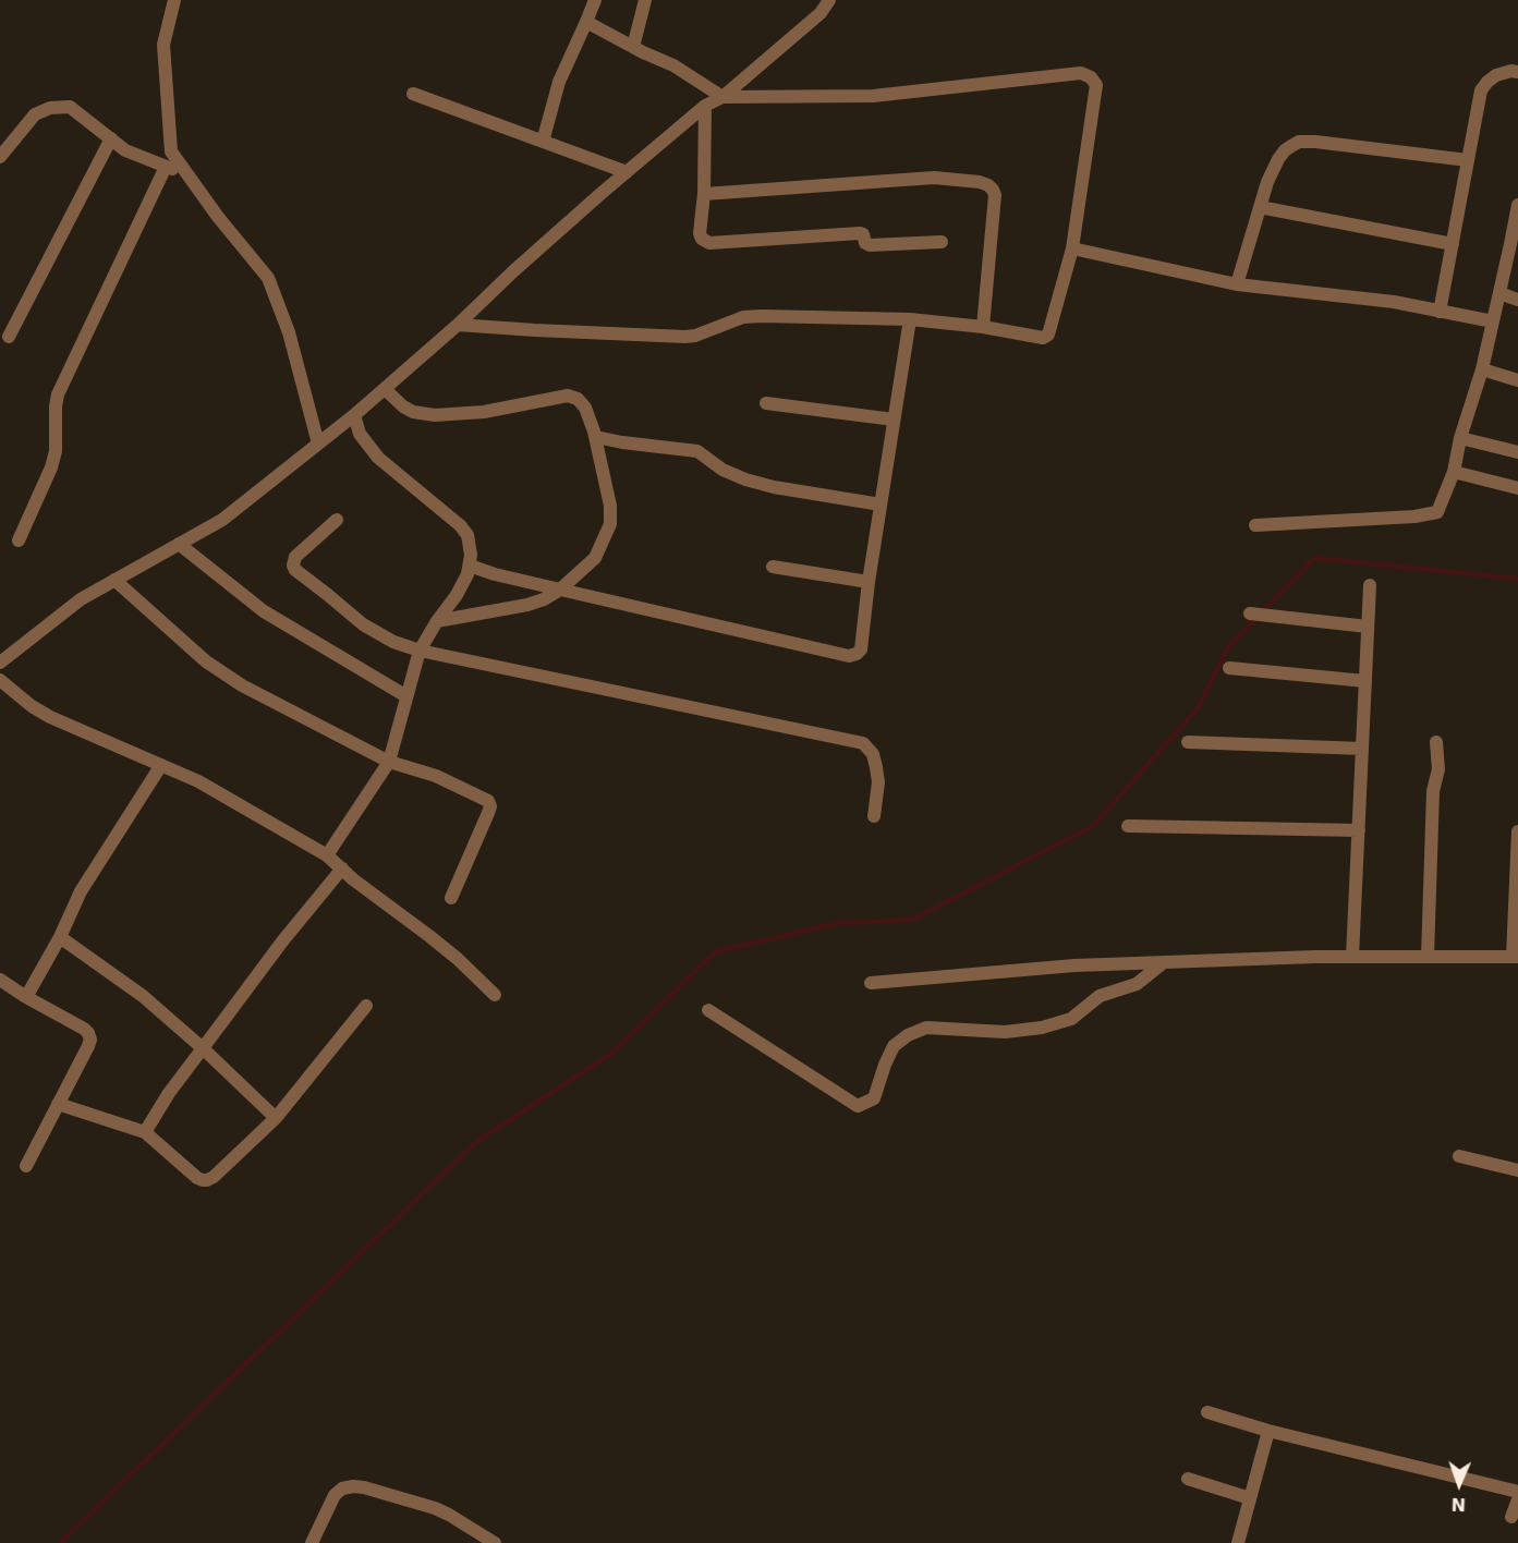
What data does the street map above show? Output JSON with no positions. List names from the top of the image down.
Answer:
{
  "north": "bottom"
}
